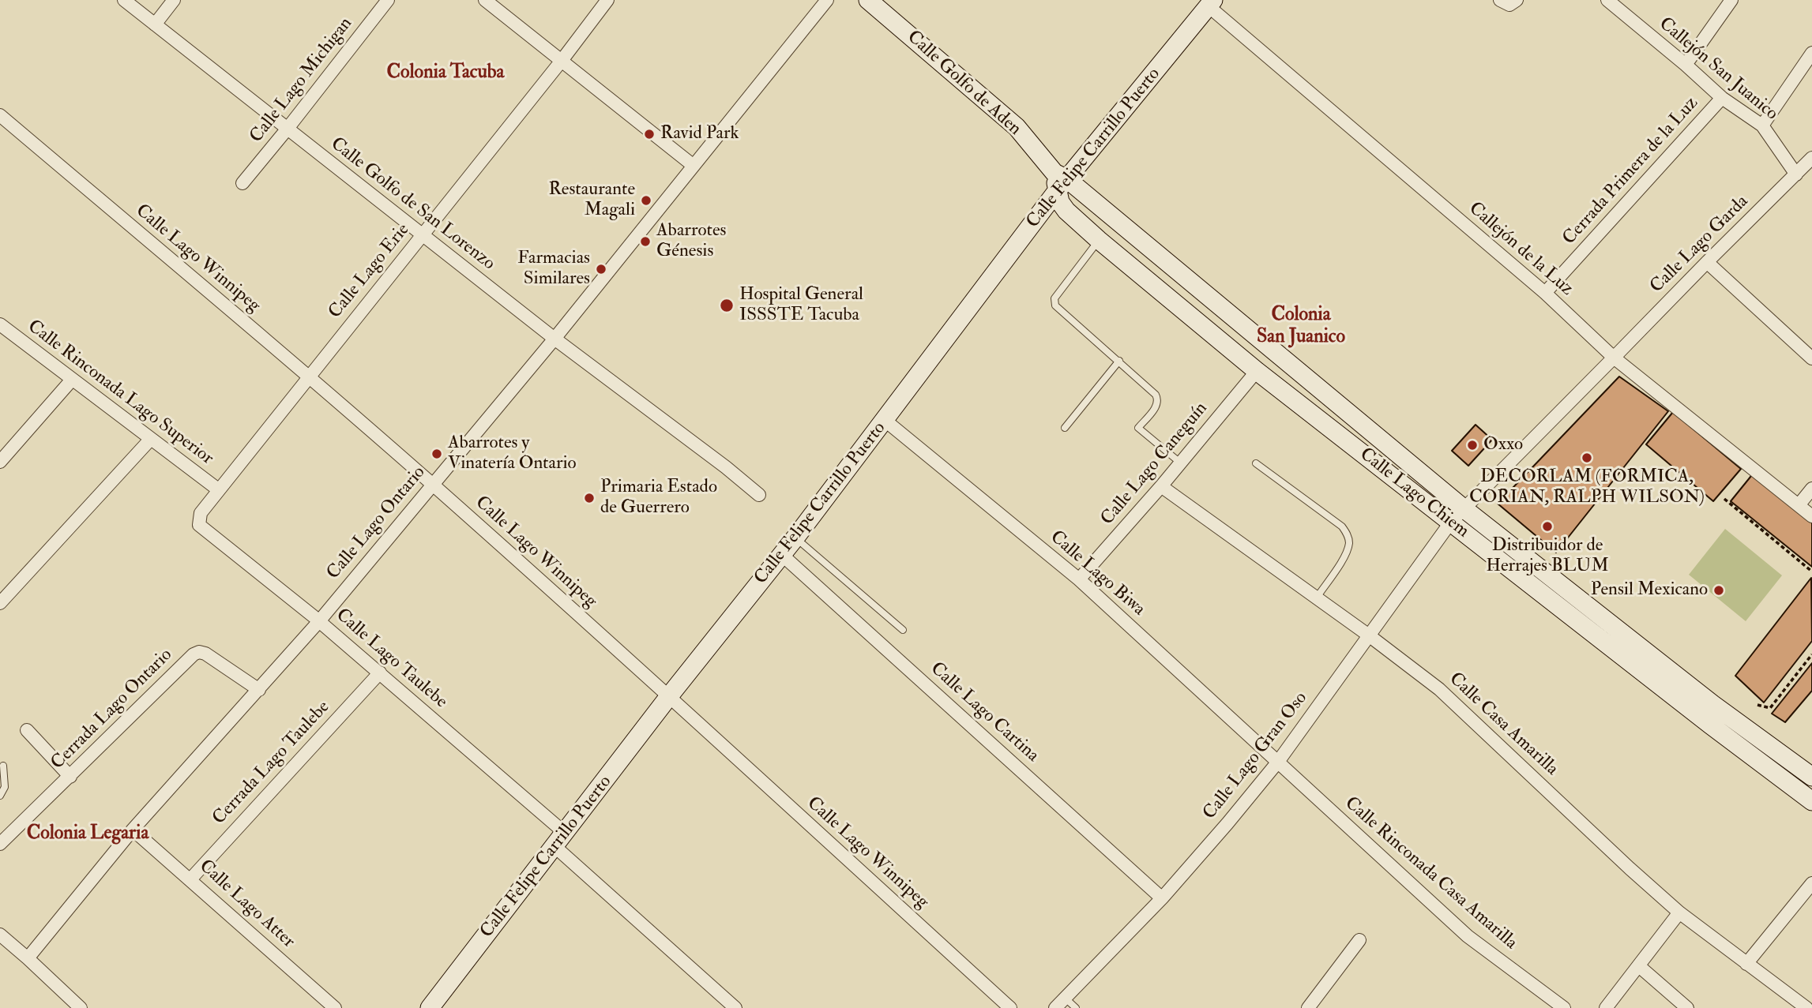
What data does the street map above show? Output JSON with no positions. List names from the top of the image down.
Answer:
{
  "streets": {
    "street": [
      "Callejón San Juanico",
      "Calle Lago Michigan",
      "Calle Golfo de Aden",
      "Calle Felipe Carrillo Puerto",
      "Cerrada Primera de la Luz",
      "Calle Golfo de San Lorenzo",
      "Calle Lago Garda",
      "Callejón de la Luz",
      "Calle Lago Winnipeg",
      "Calle Lago Erie",
      "Calle Rinconada Lago Superior",
      "Calle Lago Caneguín",
      "Calle Lago Chiem",
      "Calle Lago Ontario",
      "Calle Lago Biwa",
      "Calle Lago Taulebe",
      "Cerrada Lago Ontario",
      "Calle Lago Cartina",
      "Calle Casa Amarilla",
      "Calle Lago Gran Oso",
      "Cerrada Lago Taulebe",
      "Calle Rinconada Casa Amarilla",
      "Calle Lago Atter"
    ]
  },
  "crossings": [
    ["Callejón San Juanico", "Cerrada Primera de la Luz"],
    ["Callejón San Juanico", "Calle Lago Garda"],
    ["Calle Lago Michigan", "Calle Golfo de San Lorenzo"],
    ["Calle Golfo de Aden", "Calle Felipe Carrillo Puerto"],
    ["Calle Golfo de Aden", "Calle Lago Chiem"],
    ["Calle Felipe Carrillo Puerto", "Callejón de la Luz"],
    ["Calle Felipe Carrillo Puerto", "Calle Lago Winnipeg"],
    ["Calle Felipe Carrillo Puerto", "Calle Lago Chiem"],
    ["Calle Felipe Carrillo Puerto", "Calle Lago Biwa"],
    ["Calle Felipe Carrillo Puerto", "Calle Lago Taulebe"],
    ["Calle Felipe Carrillo Puerto", "Calle Lago Cartina"],
    ["Cerrada Primera de la Luz", "Callejón de la Luz"],
    ["Calle Golfo de San Lorenzo", "Calle Lago Erie"],
    ["Calle Golfo de San Lorenzo", "Calle Lago Ontario"],
    ["Calle Lago Garda", "Callejón de la Luz"],
    ["Calle Lago Garda", "Calle Lago Chiem"],
    ["Calle Lago Garda", "Calle Lago Gran Oso"],
    ["Calle Lago Winnipeg", "Calle Lago Erie"],
    ["Calle Lago Winnipeg", "Calle Lago Ontario"],
    ["Calle Lago Erie", "Calle Rinconada Lago Superior"],
    ["Calle Lago Erie", "Calle Lago Taulebe"],
    ["Calle Lago Caneguín", "Calle Lago Chiem"],
    ["Calle Lago Caneguín", "Calle Lago Biwa"],
    ["Calle Lago Caneguín", "Calle Casa Amarilla"],
    ["Calle Lago Chiem", "Calle Lago Gran Oso"],
    ["Calle Lago Ontario", "Calle Lago Taulebe"],
    ["Calle Lago Ontario", "Cerrada Lago Ontario"],
    ["Calle Lago Ontario", "Calle Lago Atter"],
    ["Calle Lago Biwa", "Calle Lago Gran Oso"],
    ["Calle Lago Biwa", "Calle Rinconada Casa Amarilla"],
    ["Calle Lago Taulebe", "Cerrada Lago Taulebe"],
    ["Calle Lago Cartina", "Calle Lago Gran Oso"],
    ["Calle Casa Amarilla", "Calle Lago Gran Oso"],
    ["Calle Lago Gran Oso", "Calle Rinconada Casa Amarilla"],
    ["Cerrada Lago Taulebe", "Calle Lago Atter"]
  ],
  "districts": ["Colonia Tacuba", "Colonia San Juanico", "Colonia Legaria"],
  "places": [
    "Ravid Park",
    "Restaurante Magali",
    "Abarrotes Génesis",
    "Farmacias Similares",
    "Hospital General ISSSTE Tacuba",
    "Oxxo",
    "Abarrotes y Vinatería Ontario",
    "DECORLAM (FORMICA, CORIAN, RALPH WILSON)",
    "Primaria Estado de Guerrero",
    "Distribuidor de Herrajes BLUM",
    "Pensil Mexicano"
  ]
}
